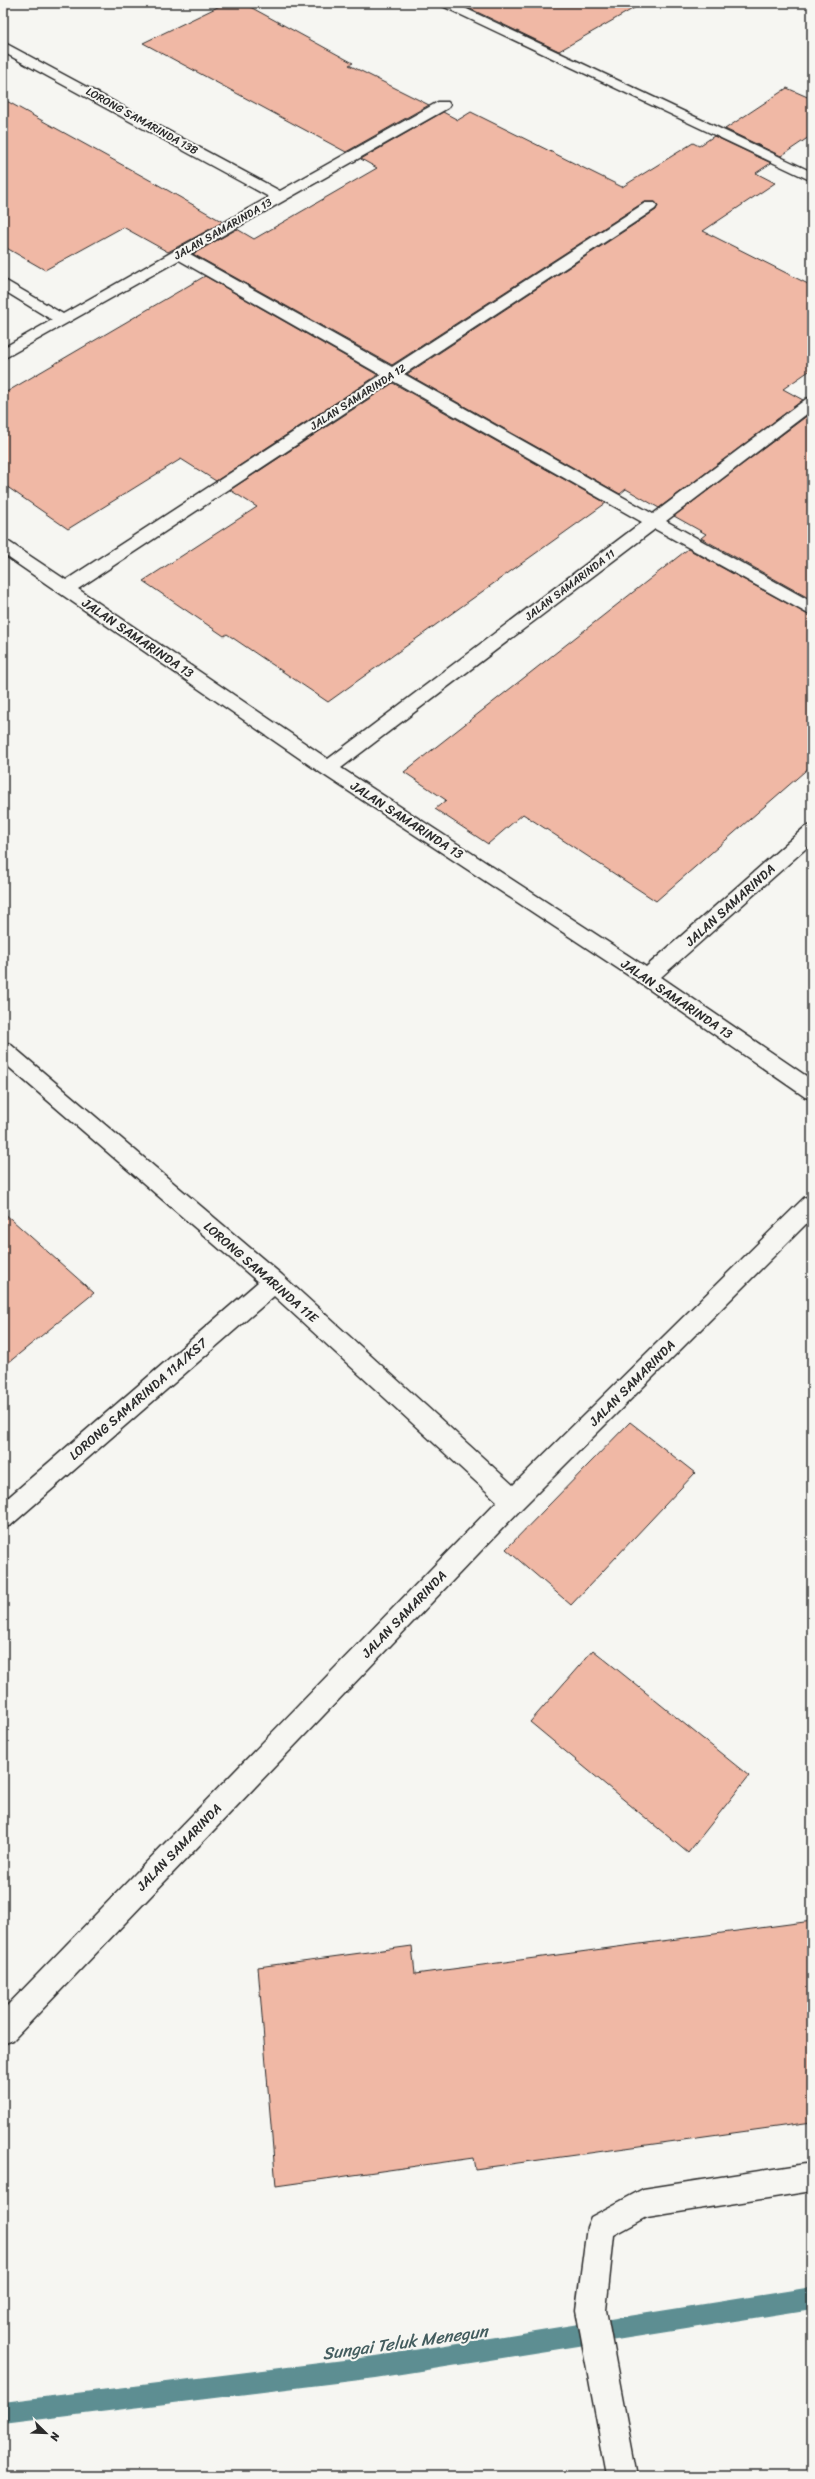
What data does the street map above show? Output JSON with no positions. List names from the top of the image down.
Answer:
{
  "streets": {
    "street": [
      "LORONG SAMARINDA 13B",
      "JALAN SAMARINDA 13",
      "JALAN SAMARINDA 12",
      "JALAN SAMARINDA 11",
      "JALAN SAMARINDA",
      "LORONG SAMARINDA 11E",
      "LORONG SAMARINDA 11A/KS7"
    ]
  },
  "crossings": [
    ["LORONG SAMARINDA 13B", "JALAN SAMARINDA 13"],
    ["JALAN SAMARINDA 13", "JALAN SAMARINDA 12"],
    ["JALAN SAMARINDA 13", "JALAN SAMARINDA 11"],
    ["JALAN SAMARINDA 13", "JALAN SAMARINDA"],
    ["JALAN SAMARINDA", "LORONG SAMARINDA 11E"],
    ["LORONG SAMARINDA 11E", "LORONG SAMARINDA 11A/KS7"]
  ],
  "water": ["Sungai Teluk Menegun"],
  "north": "bottom right"
}
